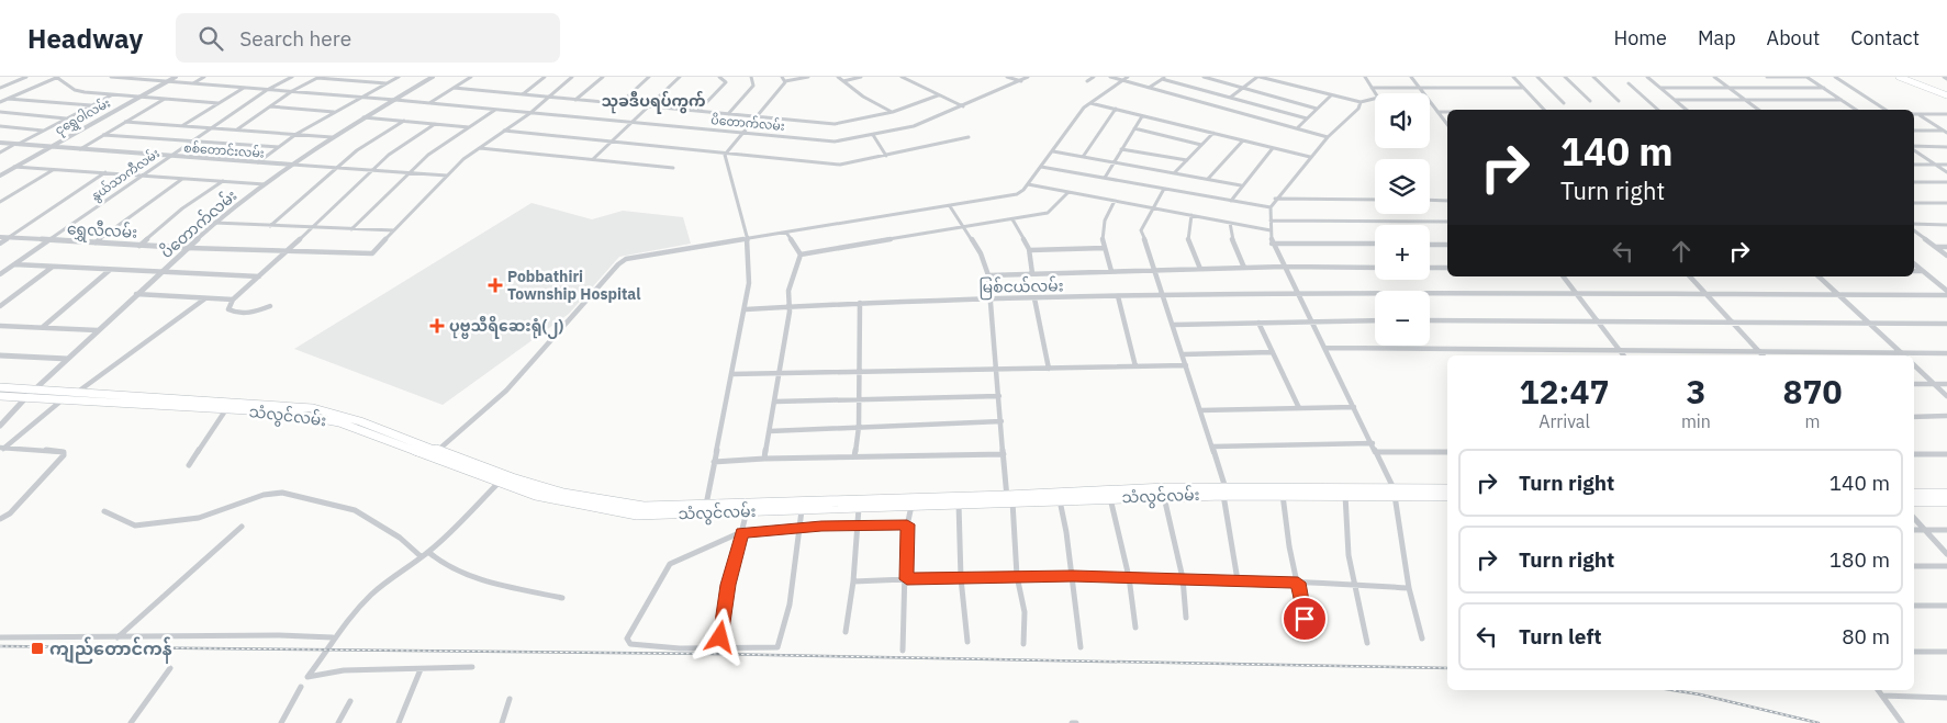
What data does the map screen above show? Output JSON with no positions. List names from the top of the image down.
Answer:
{
  "streets": {
    "main road": ["သံလွင်လမ်း"],
    "street": [
      "ငုရွှေဝါလမ်း",
      "ပိတောက်လမ်း",
      "စစ်တောင်းလမ်း",
      "နွယ်သာကီလမ်း",
      "ရွှေလီလမ်း",
      "မြစ်ငယ်လမ်း"
    ]
  },
  "crossings": [
    ["ငုရွှေဝါလမ်း", "ပိတောက်လမ်း"],
    ["ငုရွှေဝါလမ်း", "စစ်တောင်းလမ်း"],
    ["ပိတောက်လမ်း", "စစ်တောင်းလမ်း"],
    ["ပိတောက်လမ်း", "နွယ်သာကီလမ်း"],
    ["ပိတောက်လမ်း", "ရွှေလီလမ်း"],
    ["ပိတောက်လမ်း", "သံလွင်လမ်း"],
    ["စစ်တောင်းလမ်း", "နွယ်သာကီလမ်း"],
    ["နွယ်သာကီလမ်း", "ရွှေလီလမ်း"]
  ],
  "districts": ["သုခဒီပရပ်ကွက်"],
  "places": {
    "health": ["Pobbathiri Township Hospital", "ပုဗ္ဗသီရိဆေးရုံ(၂)"],
    "transit": ["ကျည်တောင်ကန်"]
  },
  "page": {
    "header": "Headway",
    "search": "Search here",
    "nav": [
      "Home",
      "Map",
      "About",
      "Contact"
    ],
    "map_buttons": ["+", "−"],
    "turn": ["140 m", "Turn right"],
    "eta": [
      "12:47",
      "Arrival",
      "3",
      "min",
      "870",
      "m"
    ],
    "list": [
      {
        "name": "Turn right",
        "value": "140 m"
      },
      {
        "name": "Turn right",
        "value": "180 m"
      },
      {
        "name": "Turn left",
        "value": "80 m"
      }
    ]
  }
}
